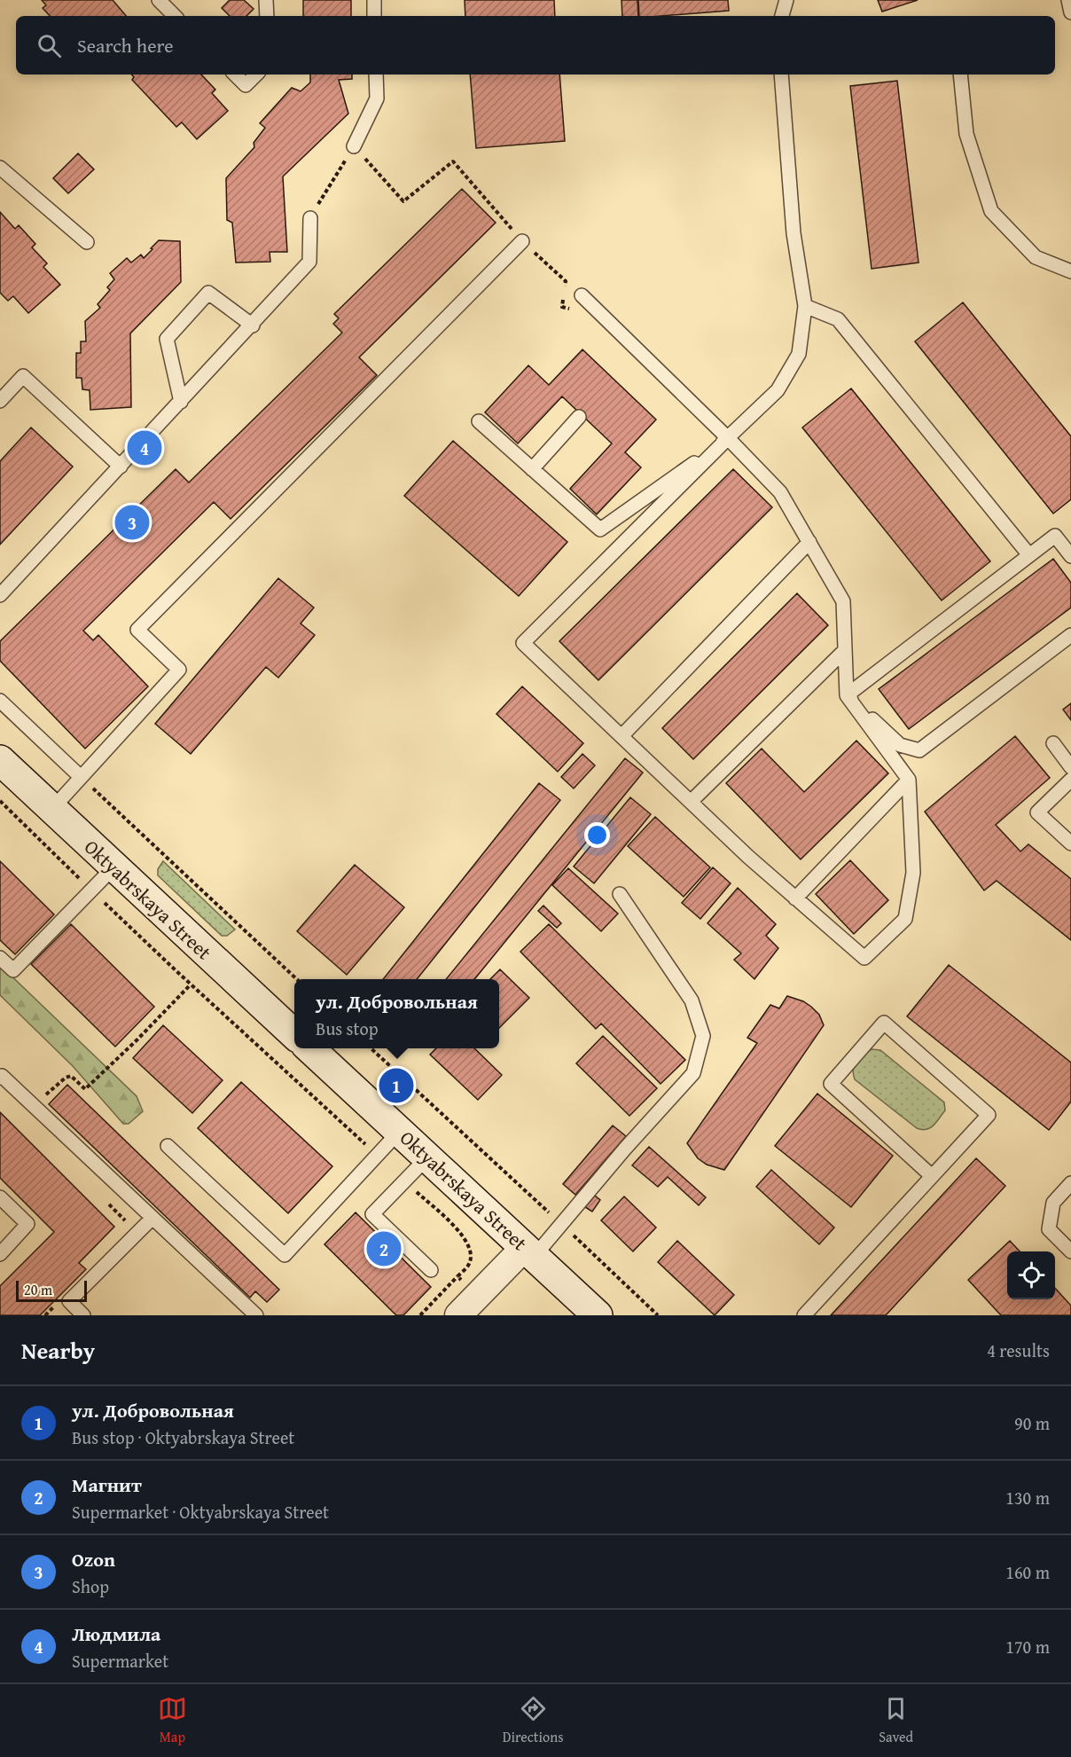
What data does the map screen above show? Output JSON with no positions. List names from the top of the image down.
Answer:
{
  "streets": {
    "main road": ["Oktyabrskaya Street"]
  },
  "scale_bar": "20 m",
  "page": {
    "search": "Search here",
    "pins": [
      "4",
      "3",
      "1",
      "2"
    ],
    "popup": ["ул. Добровольная", "Bus stop"],
    "scale": "20 m",
    "heading": ["Nearby", "4 results"],
    "list": [
      {
        "mark": "1",
        "name": "ул. Добровольная",
        "note": "Bus stop · Oktyabrskaya Street",
        "value": "90 m"
      },
      {
        "mark": "2",
        "name": "Магнит",
        "note": "Supermarket · Oktyabrskaya Street",
        "value": "130 m"
      },
      {
        "mark": "3",
        "name": "Ozon",
        "note": "Shop",
        "value": "160 m"
      },
      {
        "mark": "4",
        "name": "Людмила",
        "note": "Supermarket",
        "value": "170 m"
      }
    ],
    "nav": ["Map", "Directions", "Saved"]
  }
}
